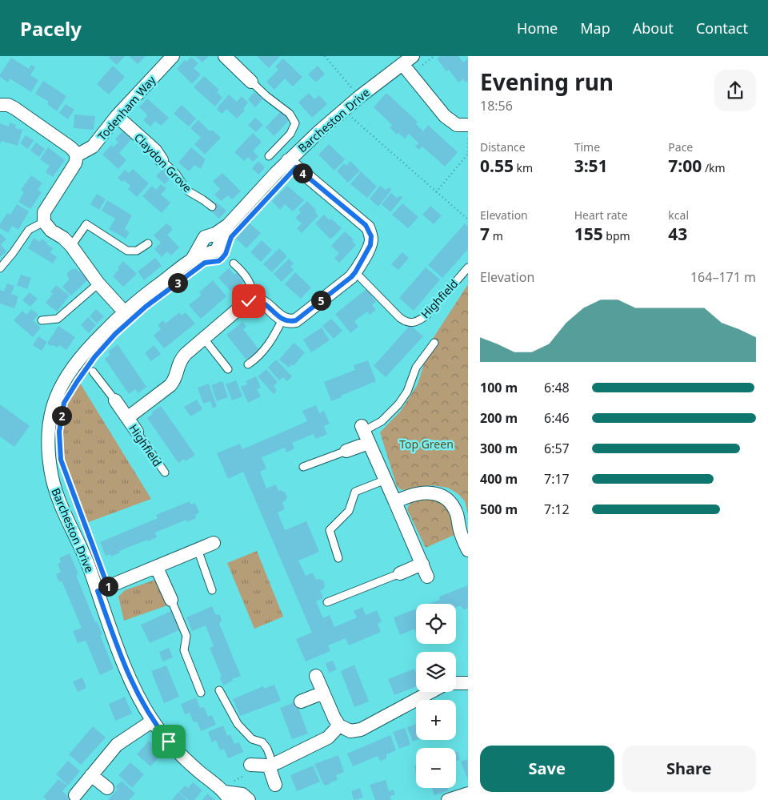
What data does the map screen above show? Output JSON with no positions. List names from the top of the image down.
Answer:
{
  "streets": {
    "street": [
      "Todenham Way",
      "Barcheston Drive",
      "Claydon Grove",
      "Highfield"
    ]
  },
  "crossings": [
    ["Todenham Way", "Claydon Grove"]
  ],
  "parks": ["Top Green"],
  "page": {
    "header": "Pacely",
    "nav": [
      "Home",
      "Map",
      "About",
      "Contact"
    ],
    "heading": ["Evening run", "18:56"],
    "stats": [
      ["Distance", "0.55 km"],
      ["Time", "3:51"],
      ["Pace", "7:00 /km"],
      ["Elevation", "7 m"],
      ["Heart rate", "155 bpm"],
      ["kcal", "43"]
    ],
    "pins": [
      "4",
      "3",
      "5",
      "2",
      "1"
    ],
    "chart": ["Elevation", "164–171 m"],
    "list": [
      {
        "name": "100 m",
        "note": "6:48"
      },
      {
        "name": "200 m",
        "note": "6:46"
      },
      {
        "name": "300 m",
        "note": "6:57"
      },
      {
        "name": "400 m",
        "note": "7:17"
      },
      {
        "name": "500 m",
        "note": "7:12"
      }
    ],
    "map_buttons": ["+", "−"],
    "buttons": ["Save", "Share"]
  }
}
